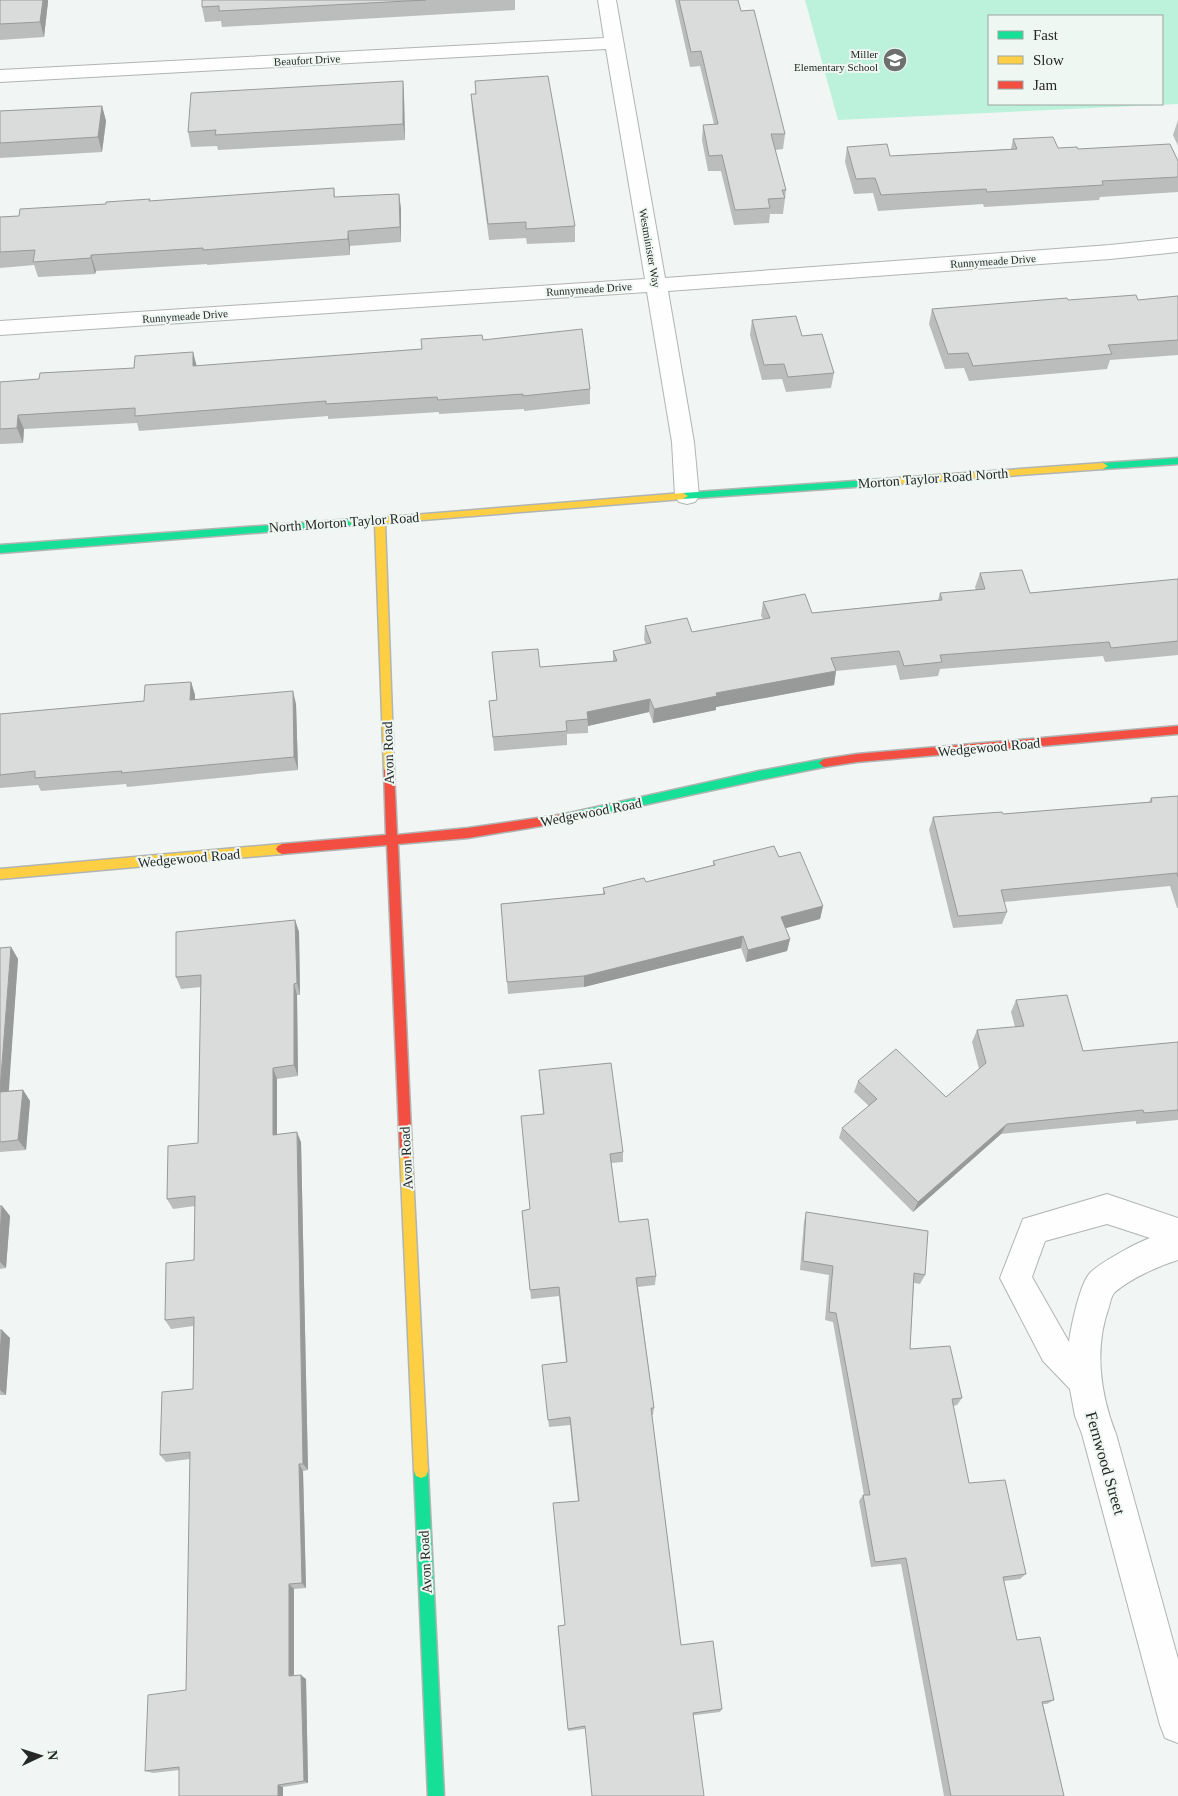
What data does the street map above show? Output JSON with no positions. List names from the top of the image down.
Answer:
{
  "streets": {
    "street": [
      "Beaufort Drive",
      "Westminister Way",
      "Runnymeade Drive",
      "Morton Taylor Road North",
      "North Morton Taylor Road",
      "Wedgewood Road",
      "Avon Road",
      "Fernwood Street"
    ]
  },
  "crossings": [
    ["Beaufort Drive", "Westminister Way"],
    ["Westminister Way", "Runnymeade Drive"],
    ["Westminister Way", "Morton Taylor Road North"],
    ["Westminister Way", "North Morton Taylor Road"],
    ["Morton Taylor Road North", "North Morton Taylor Road"],
    ["North Morton Taylor Road", "Avon Road"],
    ["Wedgewood Road", "Avon Road"]
  ],
  "places": {
    "school or university": ["Miller Elementary School"]
  },
  "legend": ["Fast", "Slow", "Jam"],
  "north": "right"
}
